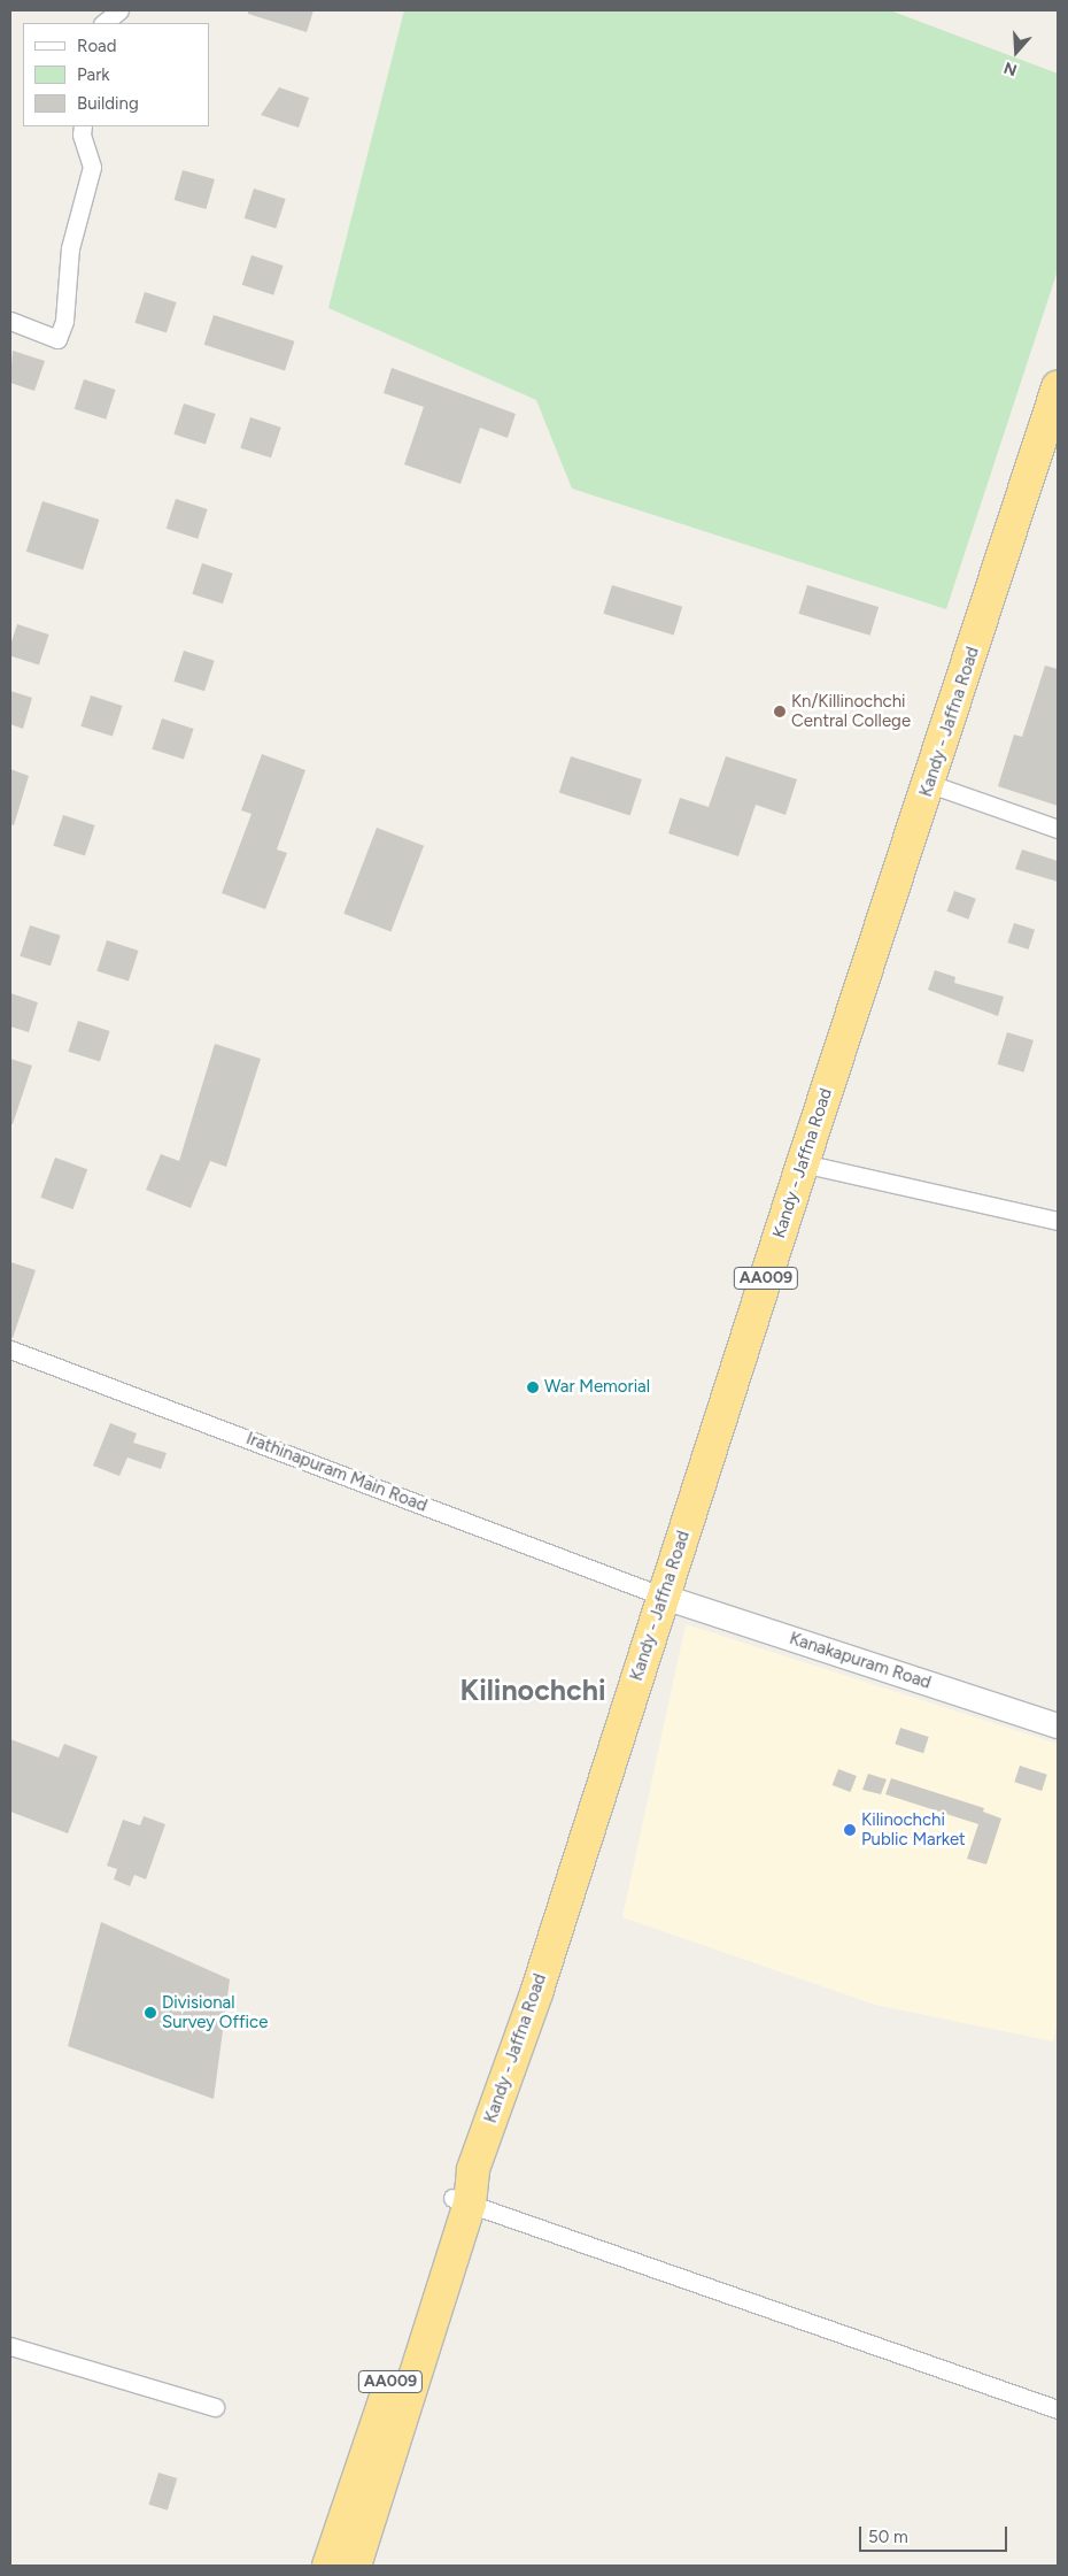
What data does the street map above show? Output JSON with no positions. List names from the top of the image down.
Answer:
{
  "streets": {
    "highway": ["Kandy - Jaffna Road", "AA009"],
    "street": ["Irathinapuram Main Road", "Kanakapuram Road"]
  },
  "crossings": [
    ["Kandy - Jaffna Road", "Irathinapuram Main Road"],
    ["Kandy - Jaffna Road", "Kanakapuram Road"],
    ["Irathinapuram Main Road", "Kanakapuram Road"]
  ],
  "districts": ["Kilinochchi"],
  "places": [
    "Kn/Killinochchi Central College",
    "War Memorial",
    "Kilinochchi Public Market",
    "Divisional Survey Office"
  ],
  "legend": ["Road", "Park", "Building"],
  "scale_bar": "50 m",
  "north": "bottom"
}
